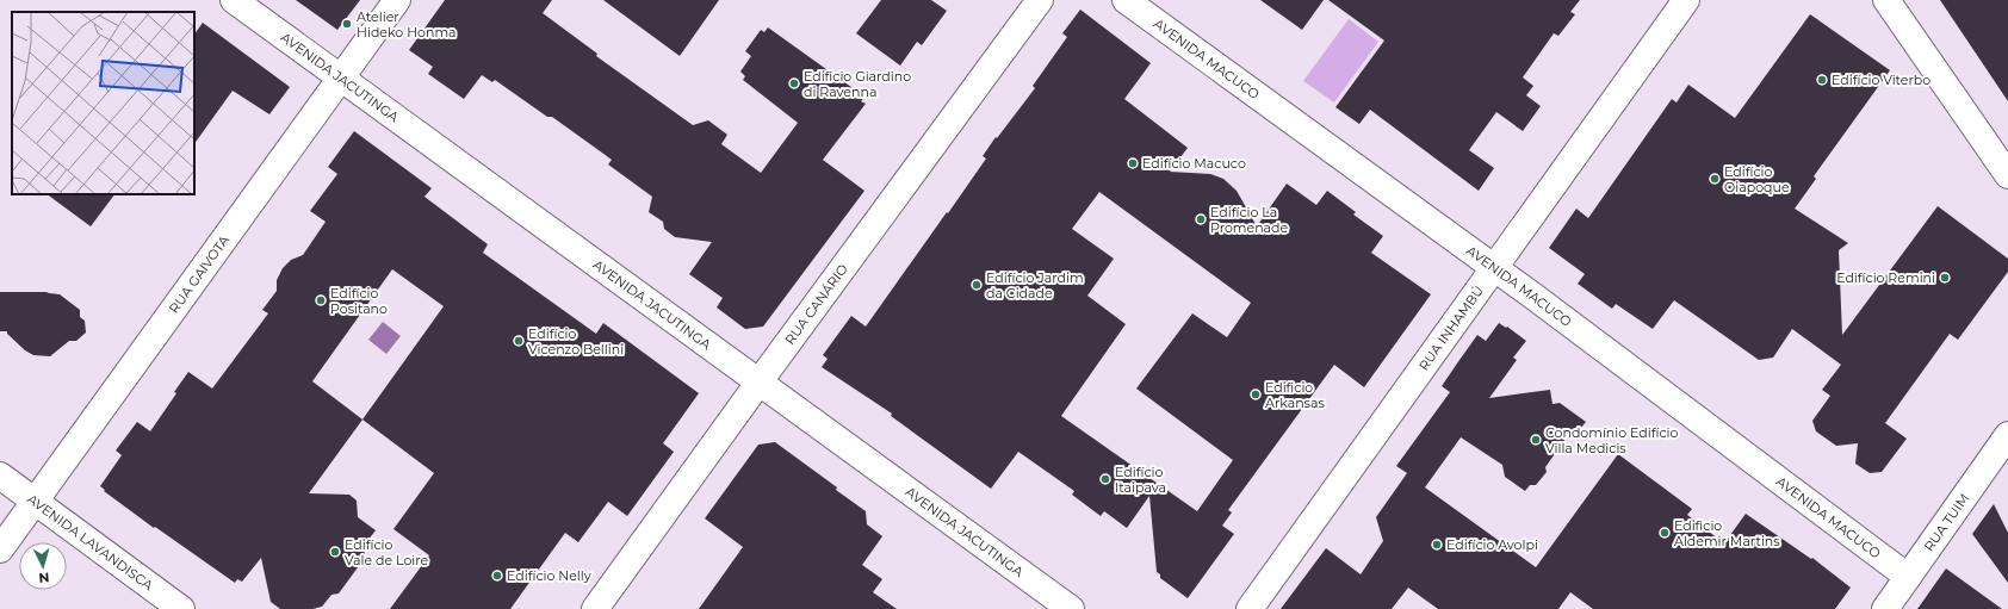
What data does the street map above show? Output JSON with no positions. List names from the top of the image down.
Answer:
{
  "streets": {
    "street": [
      "AVENIDA MACUCO",
      "AVENIDA JACUTINGA",
      "RUA GAIVOTA",
      "RUA CANÁRIO",
      "RUA INHAMBÚ",
      "RUA TUIM",
      "AVENIDA LAVANDISCA"
    ]
  },
  "crossings": [
    ["AVENIDA MACUCO", "RUA INHAMBÚ"],
    ["AVENIDA MACUCO", "RUA TUIM"],
    ["AVENIDA JACUTINGA", "RUA GAIVOTA"],
    ["AVENIDA JACUTINGA", "RUA CANÁRIO"],
    ["RUA GAIVOTA", "AVENIDA LAVANDISCA"]
  ],
  "places": [
    "Atelier Hideko Honma",
    "Edifício Viterbo",
    "Edificio Giardino di Ravenna",
    "Edifício Macuco",
    "Edifício Oiapoque",
    "Edifício La Promenade",
    "Edifício Remini",
    "Edifício Jardim da Cidade",
    "Edifício Positano",
    "Edifício Vicenzo Bellini",
    "Edificio Arkansas",
    "Condomínio Edifício Villa Medicis",
    "Edifício Itaipava",
    "Edificio Aldemir Martins",
    "Edifício Avolpi",
    "Edifício Vale de Loire",
    "Edifício Nelly"
  ],
  "north": "bottom"
}
